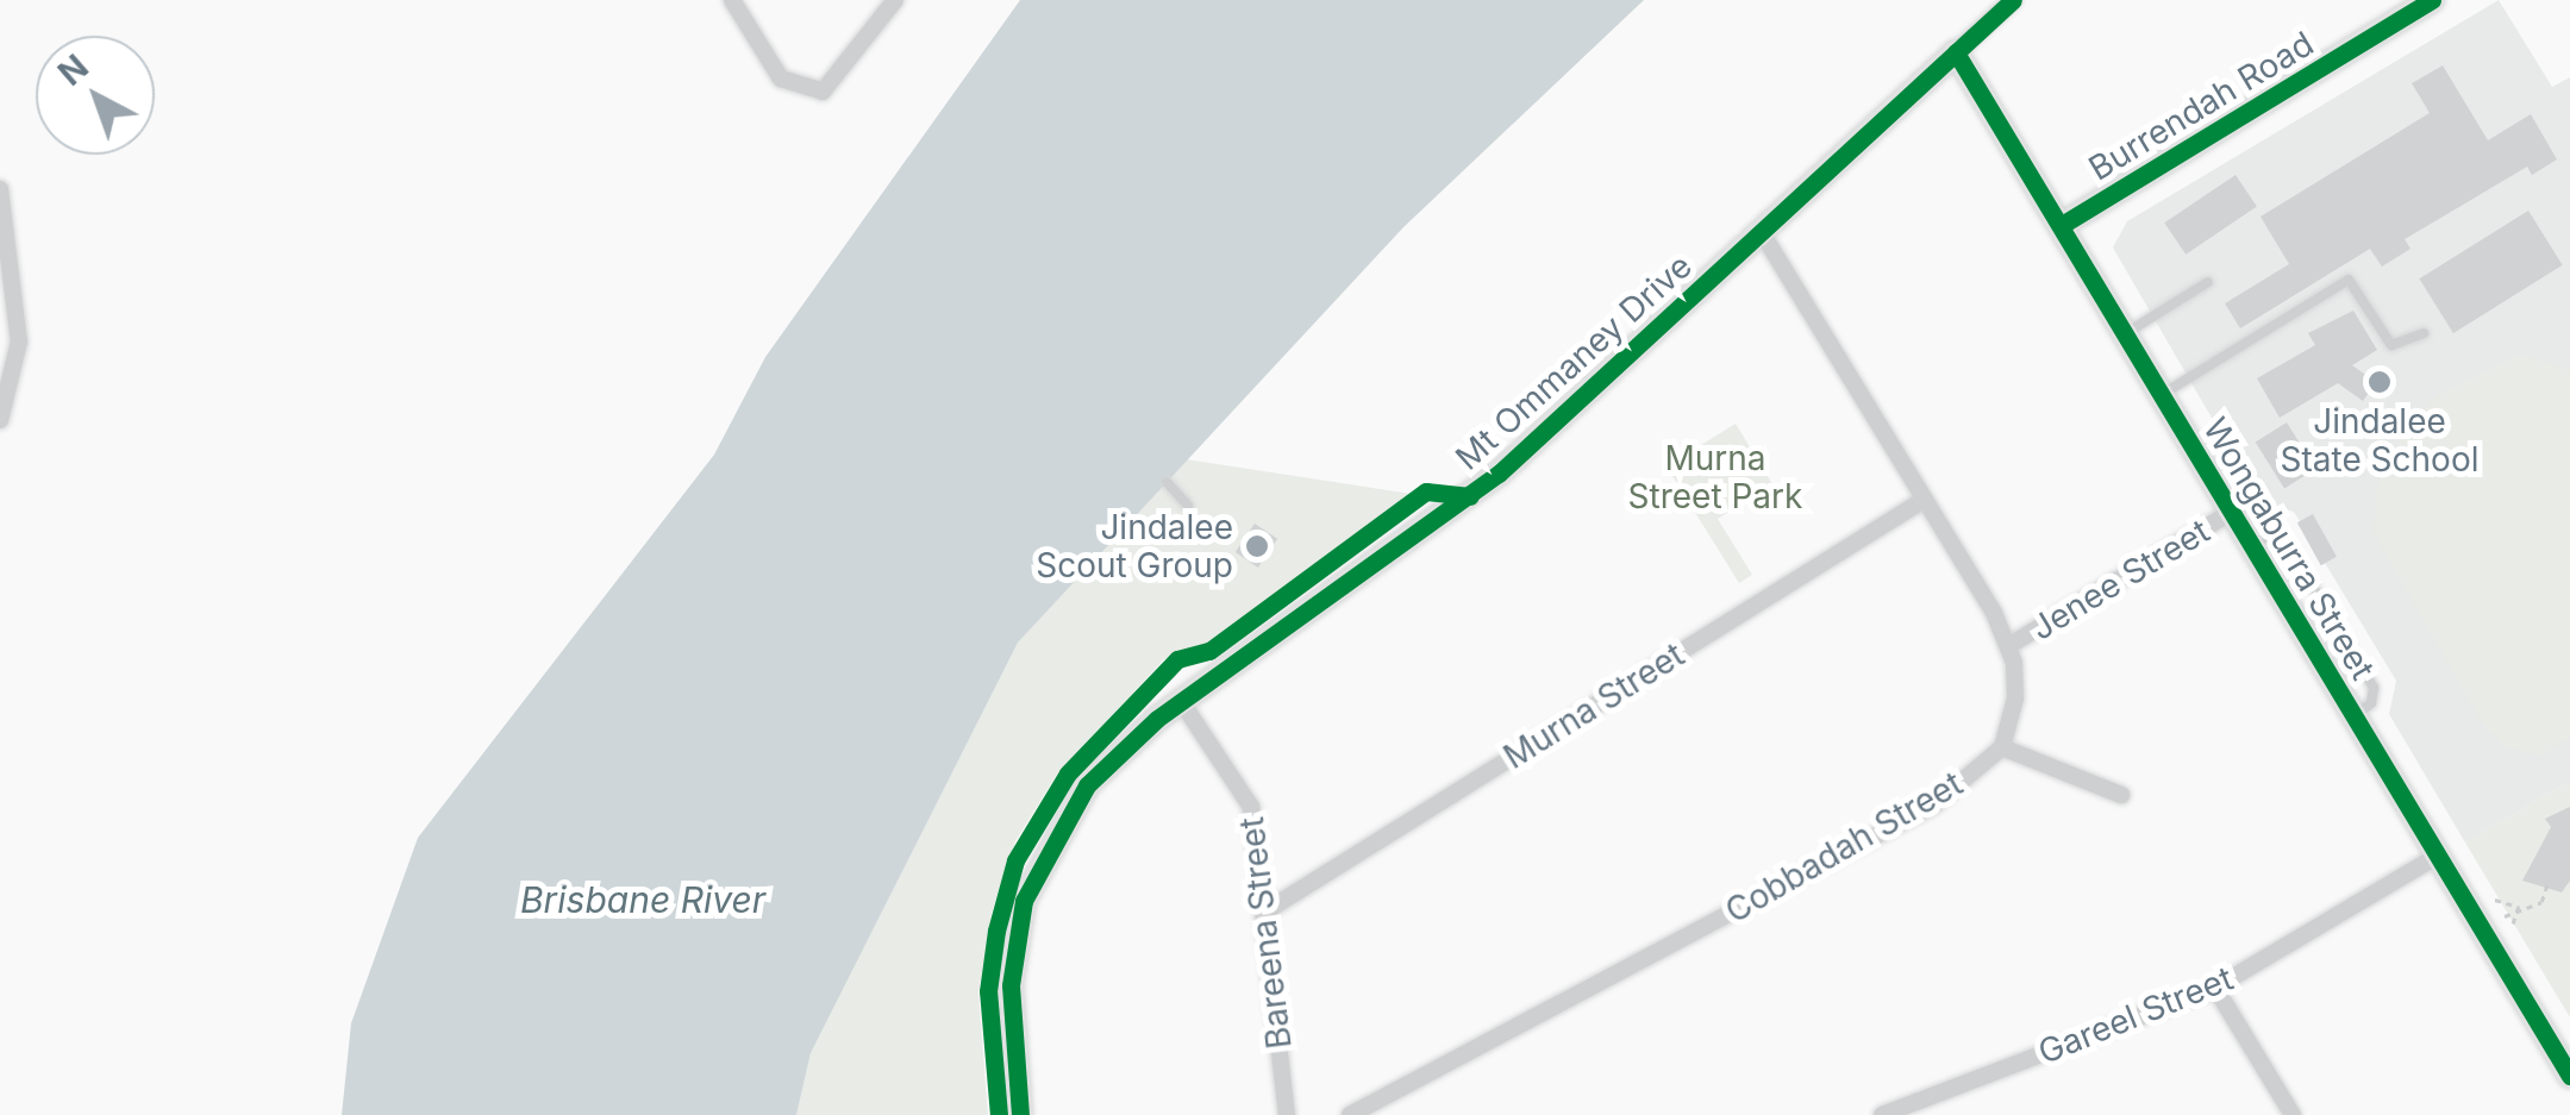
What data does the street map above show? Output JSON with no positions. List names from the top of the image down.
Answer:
{
  "streets": {
    "street": [
      "Burrendah Road",
      "Mt Ommaney Drive",
      "Wongaburra Street",
      "Jenee Street",
      "Murna Street",
      "Cobbadah Street",
      "Bareena Street",
      "Gareel Street"
    ]
  },
  "crossings": [
    ["Burrendah Road", "Wongaburra Street"],
    ["Mt Ommaney Drive", "Wongaburra Street"],
    ["Mt Ommaney Drive", "Bareena Street"],
    ["Wongaburra Street", "Jenee Street"],
    ["Wongaburra Street", "Gareel Street"],
    ["Murna Street", "Bareena Street"]
  ],
  "water": ["Brisbane River"],
  "parks": ["Murna Street Park"],
  "places": ["Jindalee State School", "Jindalee Scout Group"],
  "north": "top left"
}
